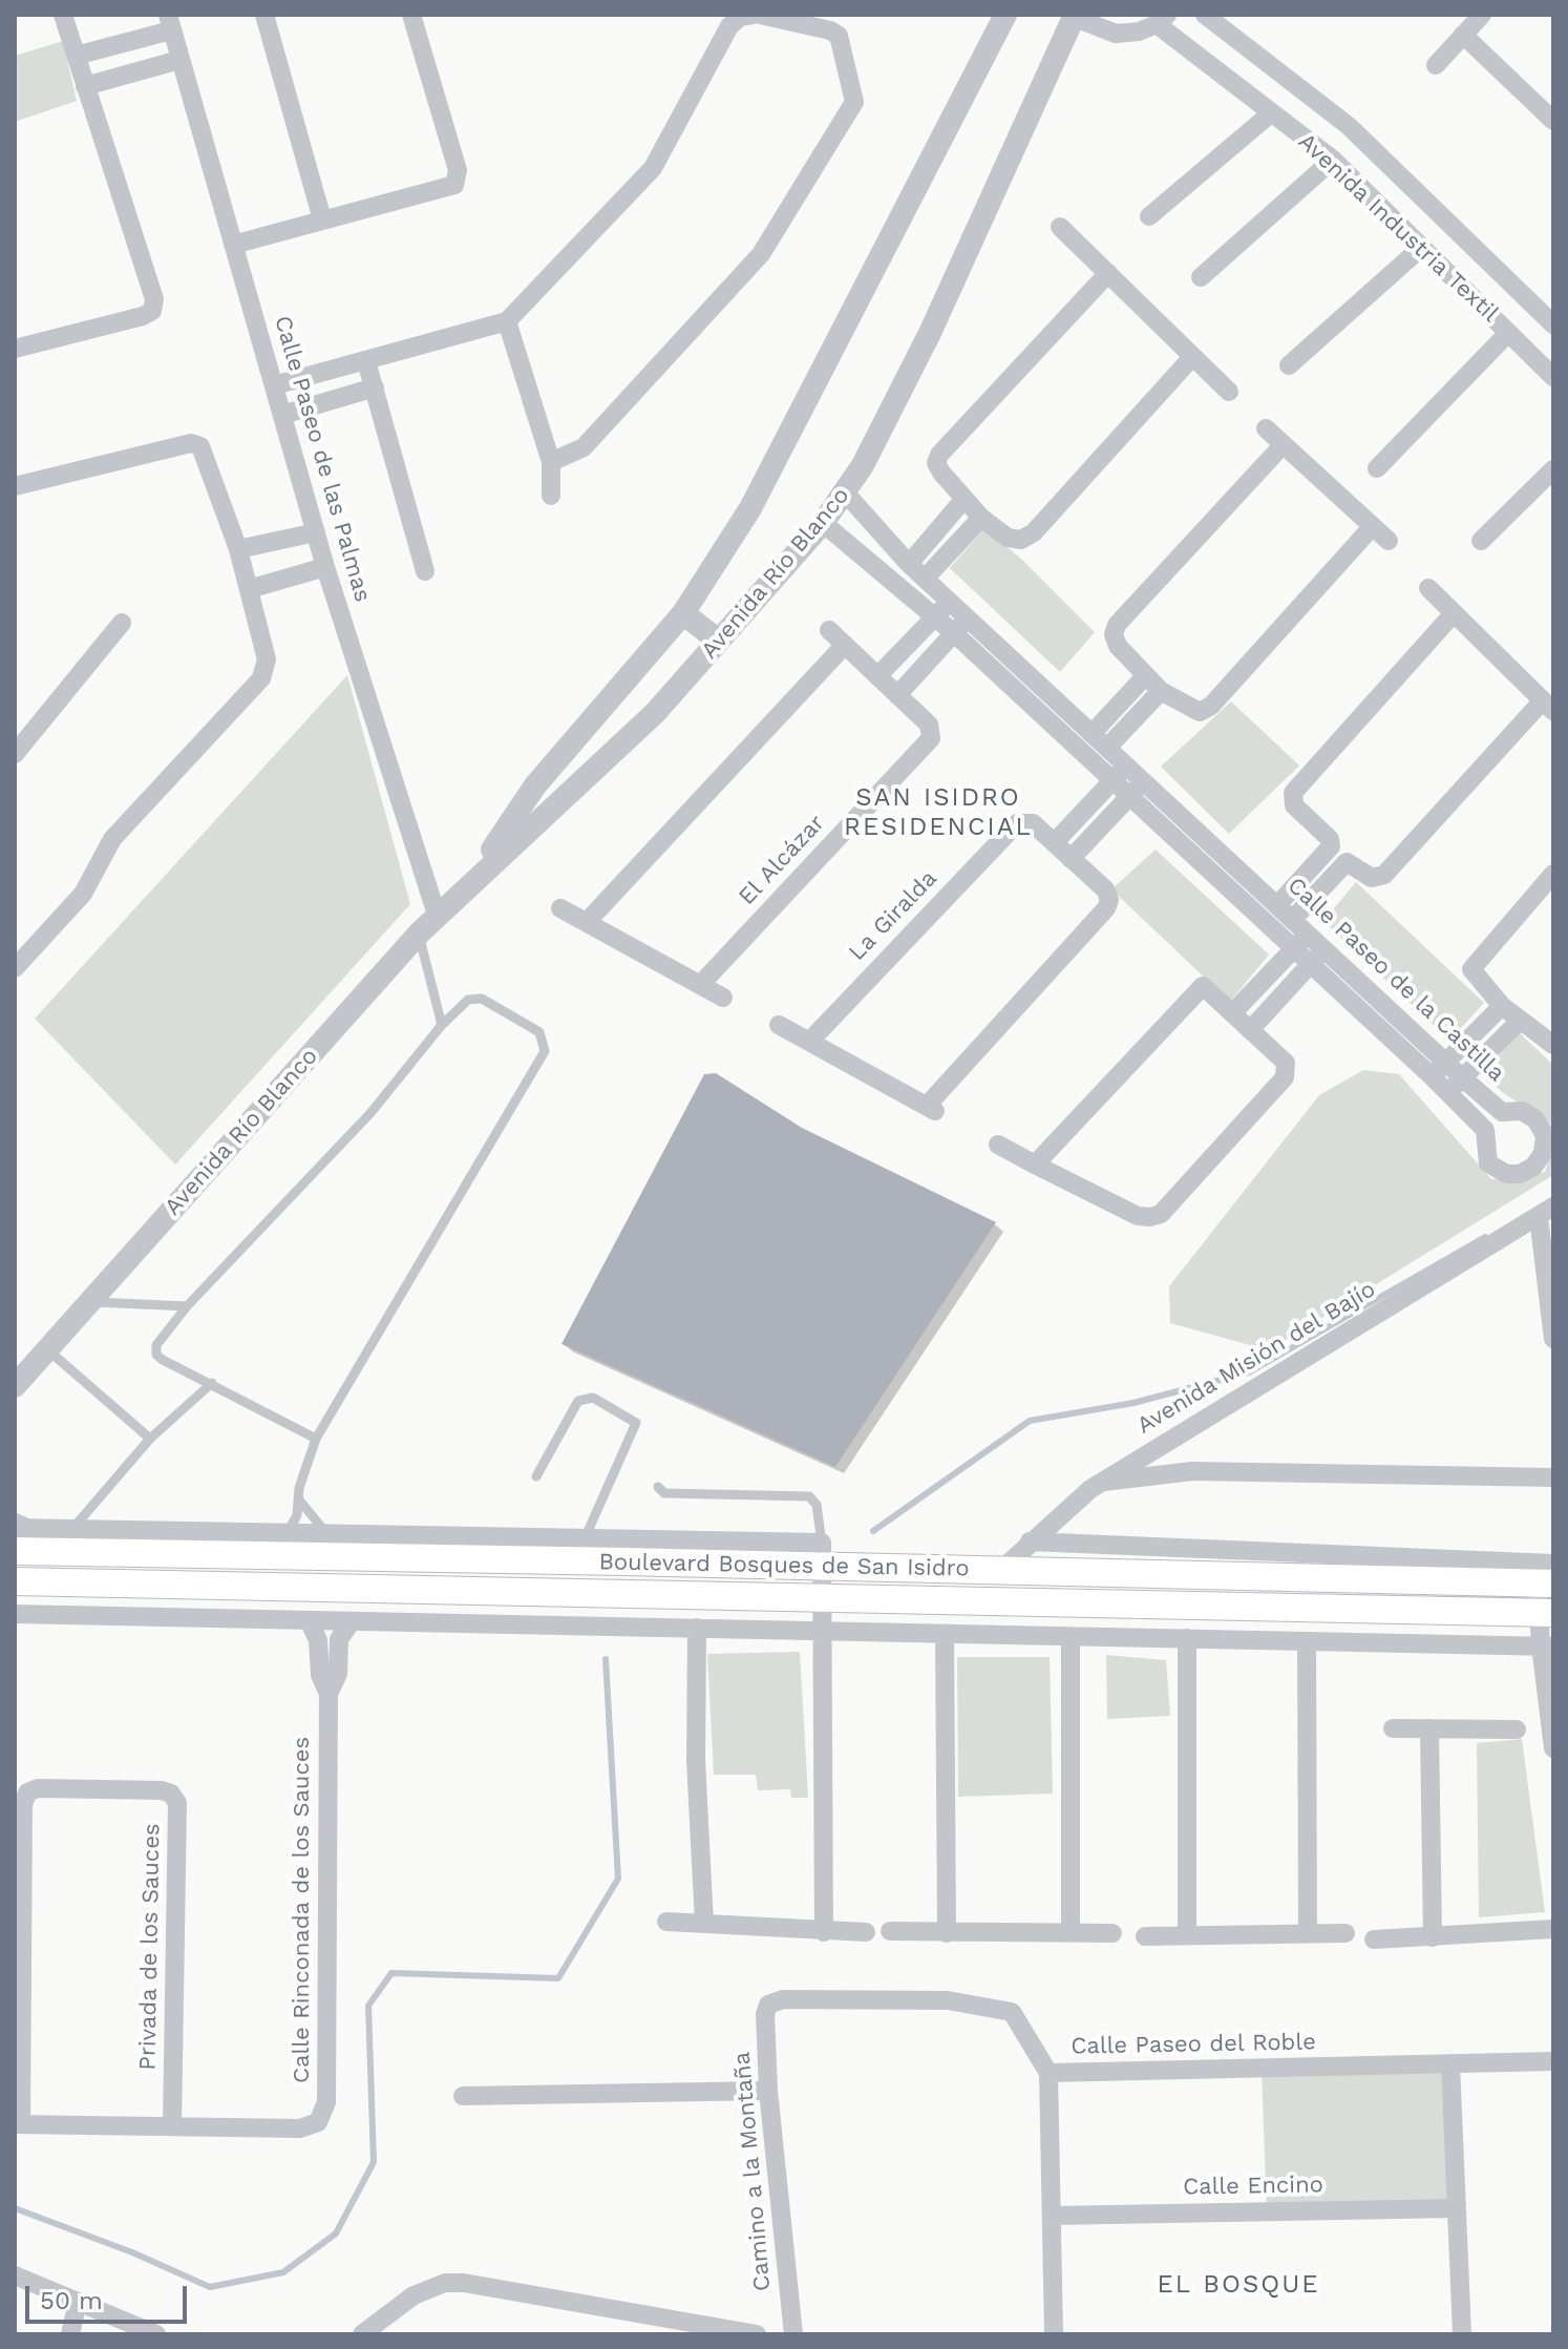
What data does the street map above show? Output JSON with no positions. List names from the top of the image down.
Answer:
{
  "streets": {
    "main road": ["Boulevard Bosques de San Isidro"],
    "street": [
      "Avenida Industria Textil",
      "Calle Paseo de las Palmas",
      "Avenida Río Blanco",
      "El Alcázar",
      "La Giralda",
      "Calle Paseo de la Castilla",
      "Avenida Misión del Bajío",
      "Calle Rinconada de los Sauces",
      "Privada de los Sauces",
      "Calle Paseo del Roble",
      "Camino a la Montaña",
      "Calle Encino"
    ]
  },
  "crossings": [
    ["Avenida Industria Textil", "Avenida Río Blanco"],
    ["Calle Paseo de las Palmas", "Avenida Río Blanco"],
    ["Avenida Río Blanco", "Calle Paseo de la Castilla"],
    ["Avenida Misión del Bajío", "Boulevard Bosques de San Isidro"],
    ["Calle Rinconada de los Sauces", "Privada de los Sauces"],
    ["Calle Paseo del Roble", "Camino a la Montaña"],
    ["Calle Paseo del Roble", "Calle Encino"]
  ],
  "districts": ["SAN ISIDRO RESIDENCIAL", "EL BOSQUE"],
  "scale_bar": "50 m"
}
